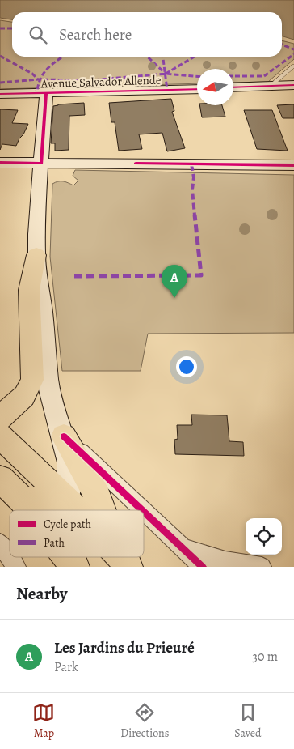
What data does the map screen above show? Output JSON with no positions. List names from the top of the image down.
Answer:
{
  "streets": {
    "main road": ["Avenue Salvador Allende"]
  },
  "legend": ["Cycle path", "Path"],
  "north": "left",
  "page": {
    "search": "Search here",
    "pins": "A",
    "heading": "Nearby",
    "list": [
      {
        "mark": "A",
        "name": "Les Jardins du Prieuré",
        "note": "Park",
        "value": "30 m"
      }
    ],
    "nav": ["Map", "Directions", "Saved"]
  }
}
